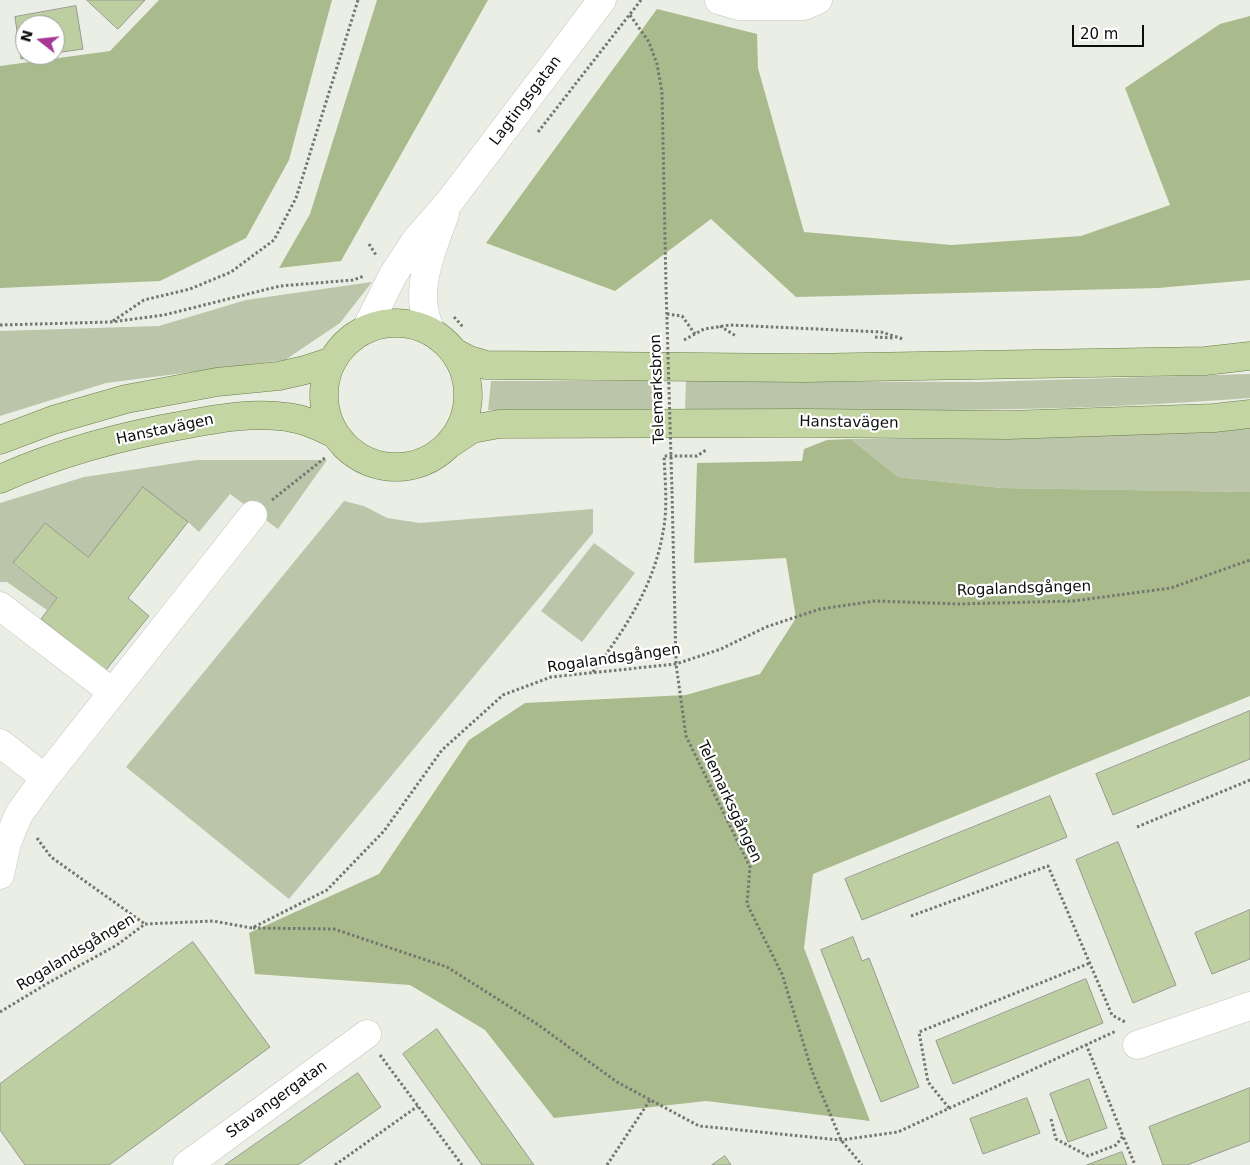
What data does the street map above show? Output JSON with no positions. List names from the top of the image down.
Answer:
{
  "streets": {
    "main road": ["Hanstavägen"],
    "street": ["Lagtingsgatan", "Stavangergatan"],
    "path": ["Telemarksbron", "Rogalandsgången", "Telemarksgången"]
  },
  "crossings": [
    ["Lagtingsgatan", "Hanstavägen"],
    ["Telemarksbron", "Rogalandsgången"],
    ["Telemarksbron", "Telemarksgången"],
    ["Rogalandsgången", "Telemarksgången"]
  ],
  "scale_bar": "20 m",
  "north": "left"
}
